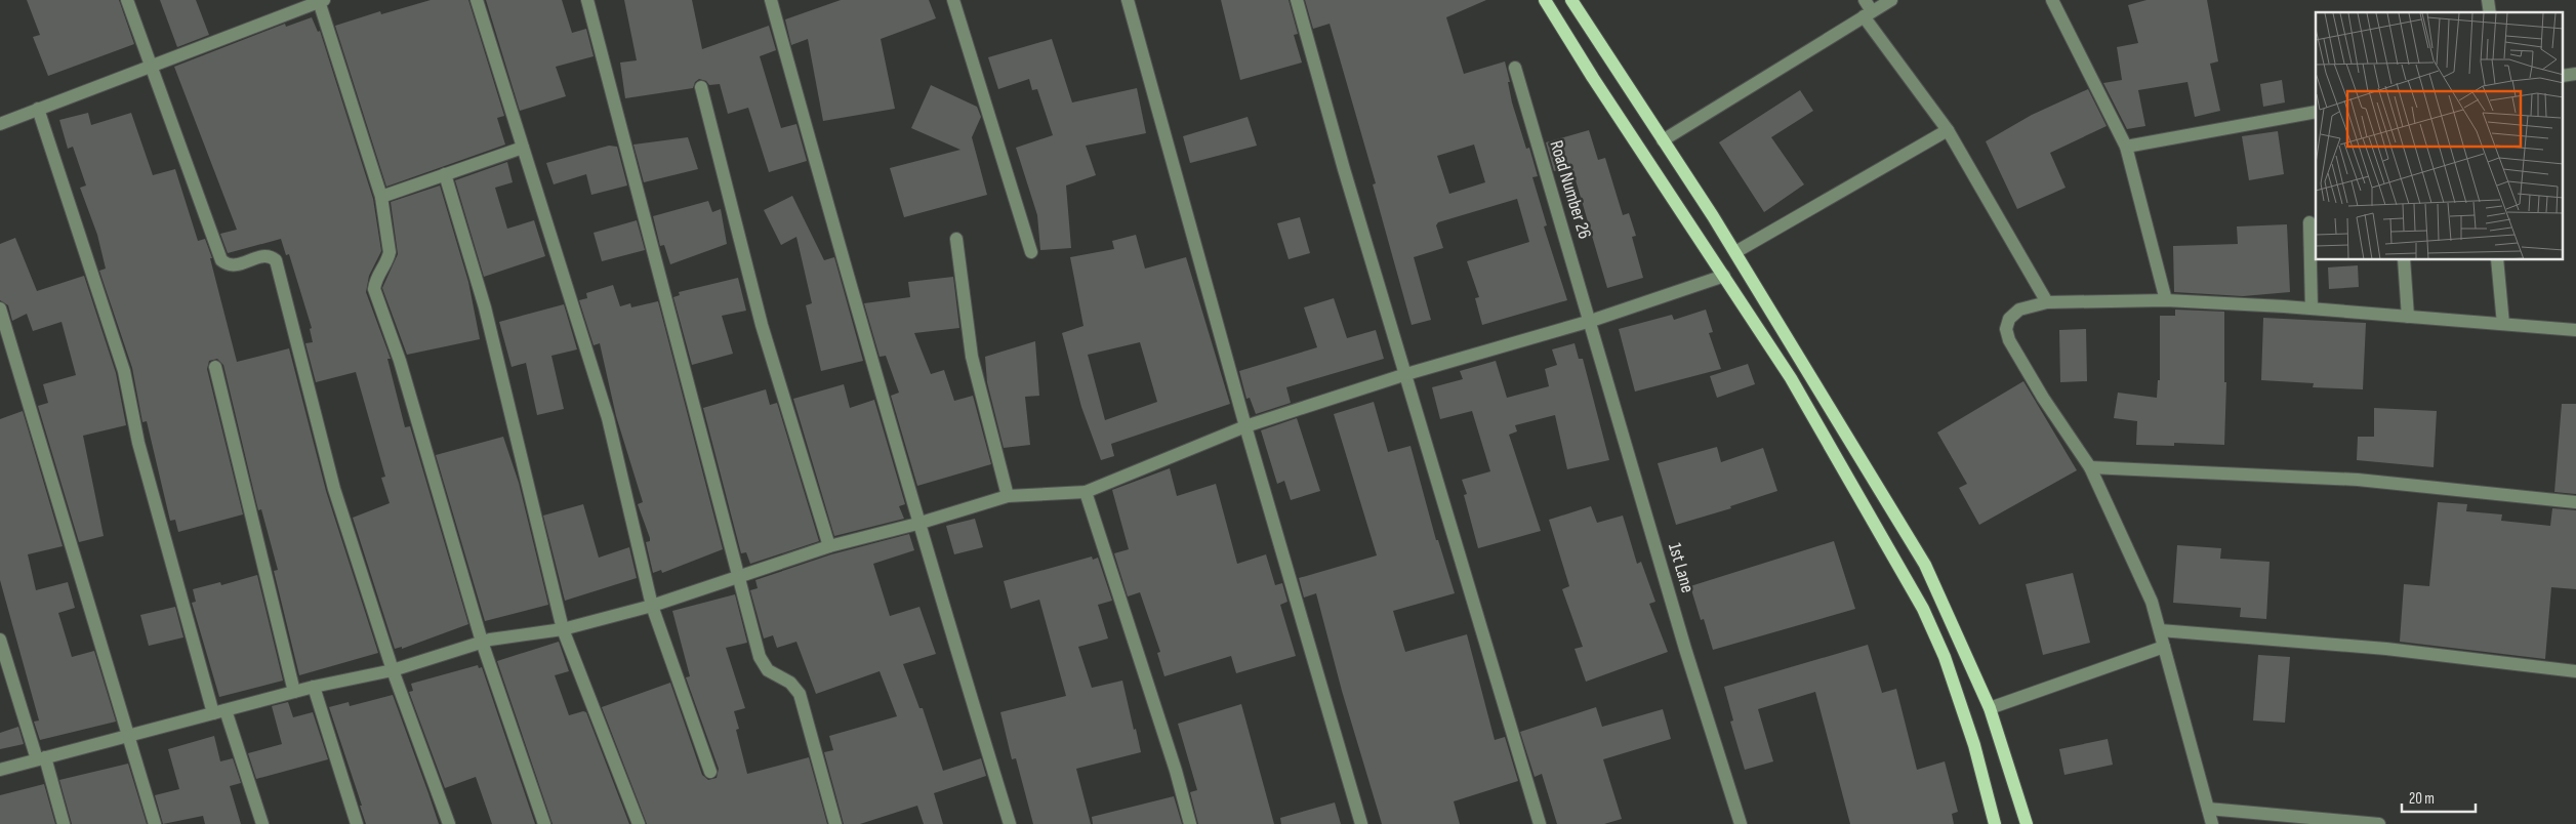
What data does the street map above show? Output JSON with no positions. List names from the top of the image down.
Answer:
{
  "streets": {
    "street": ["Road Number 26", "1st Lane"]
  },
  "crossings": [
    ["Road Number 26", "1st Lane"]
  ],
  "scale_bar": "20 m"
}
